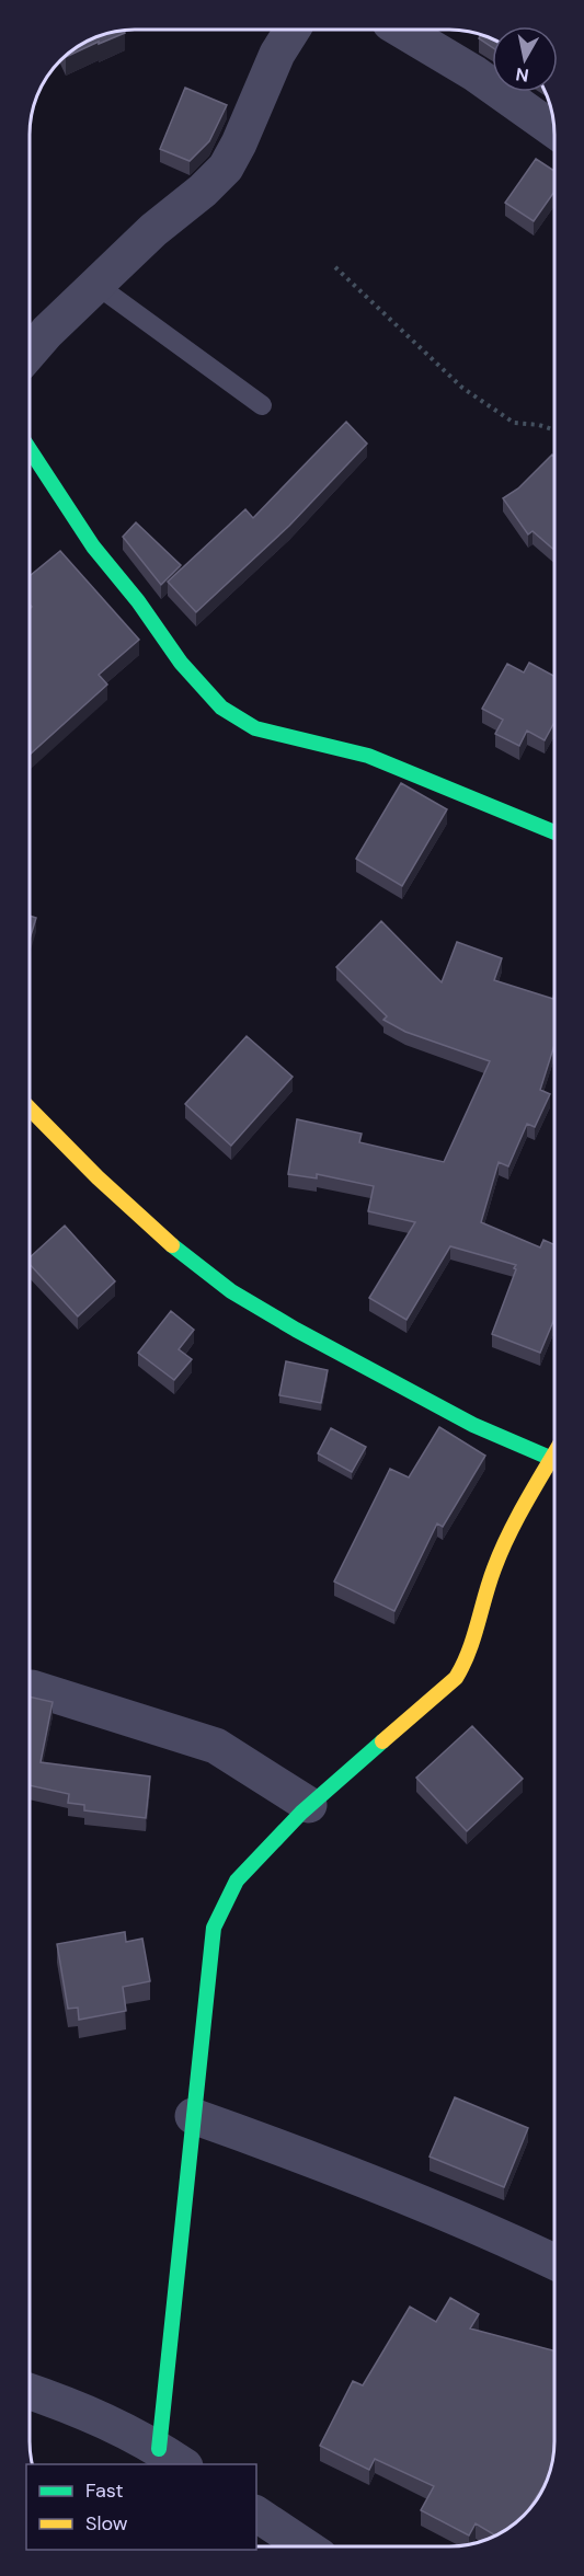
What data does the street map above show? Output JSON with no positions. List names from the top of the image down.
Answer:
{
  "legend": ["Fast", "Slow"],
  "north": "bottom"
}
